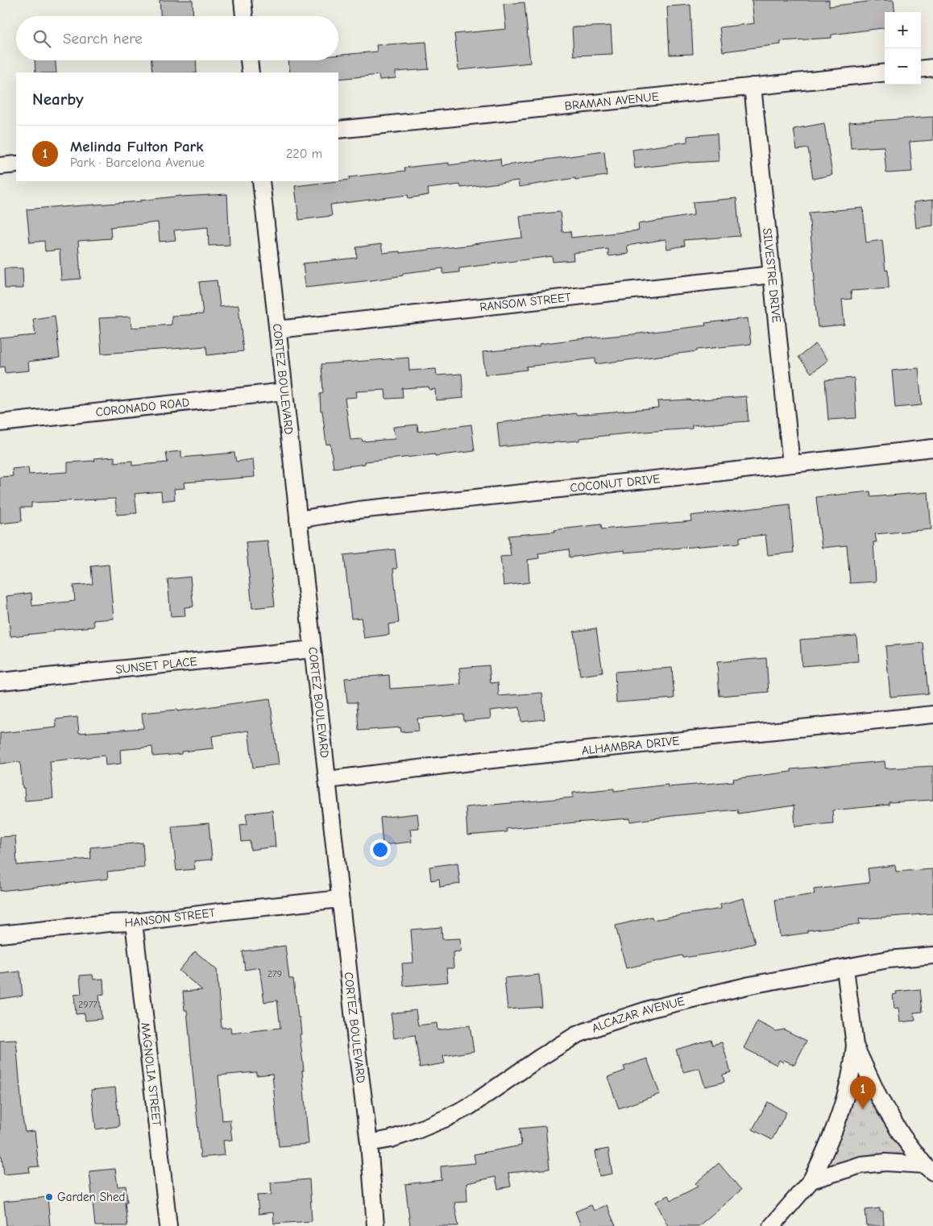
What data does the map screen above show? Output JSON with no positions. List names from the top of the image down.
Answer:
{
  "streets": {
    "street": [
      "BRAMAN AVENUE",
      "SILVESTRE DRIVE",
      "RANSOM STREET",
      "CORTEZ BOULEVARD",
      "CORONADO ROAD",
      "COCONUT DRIVE",
      "SUNSET PLACE",
      "ALHAMBRA DRIVE",
      "HANSON STREET",
      "ALCAZAR AVENUE",
      "MAGNOLIA STREET"
    ]
  },
  "crossings": [
    ["BRAMAN AVENUE", "SILVESTRE DRIVE"],
    ["SILVESTRE DRIVE", "RANSOM STREET"],
    ["SILVESTRE DRIVE", "COCONUT DRIVE"],
    ["RANSOM STREET", "CORTEZ BOULEVARD"],
    ["CORTEZ BOULEVARD", "CORONADO ROAD"],
    ["CORTEZ BOULEVARD", "COCONUT DRIVE"],
    ["CORTEZ BOULEVARD", "SUNSET PLACE"],
    ["CORTEZ BOULEVARD", "ALHAMBRA DRIVE"],
    ["CORTEZ BOULEVARD", "HANSON STREET"],
    ["CORTEZ BOULEVARD", "ALCAZAR AVENUE"],
    ["HANSON STREET", "MAGNOLIA STREET"]
  ],
  "places": ["Garden Shed"],
  "house_numbers": ["279", "2977"],
  "page": {
    "map_buttons": ["+", "−"],
    "search": "Search here",
    "heading": "Nearby",
    "list": [
      {
        "mark": "1",
        "name": "Melinda Fulton Park",
        "note": "Park · Barcelona Avenue",
        "value": "220 m"
      }
    ],
    "pins": "1"
  }
}
